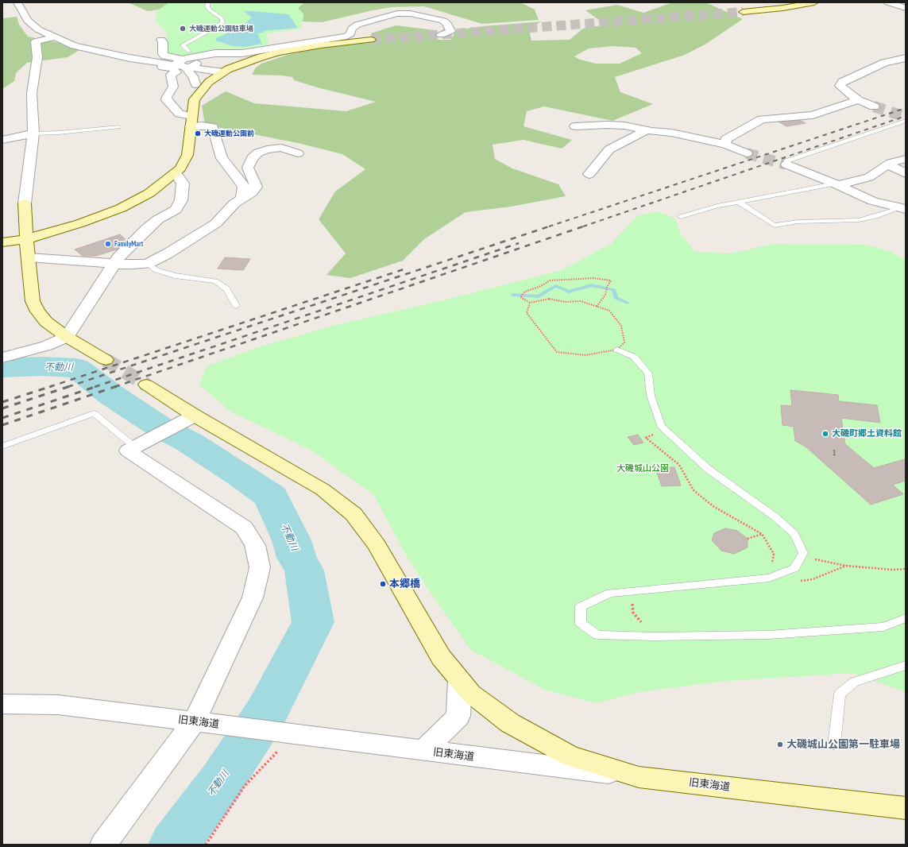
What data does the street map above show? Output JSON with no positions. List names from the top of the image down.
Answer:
{
  "streets": {
    "street": ["旧東海道"]
  },
  "water": ["不動川"],
  "parks": ["大磯城山公園"],
  "places": [
    "大磯運動公園駐車場",
    "大磯運動公園前",
    "FamilyMart",
    "大磯町郷土資料館",
    "本郷橋",
    "大磯城山公園第一駐車場"
  ],
  "house_numbers": ["1"]
}
